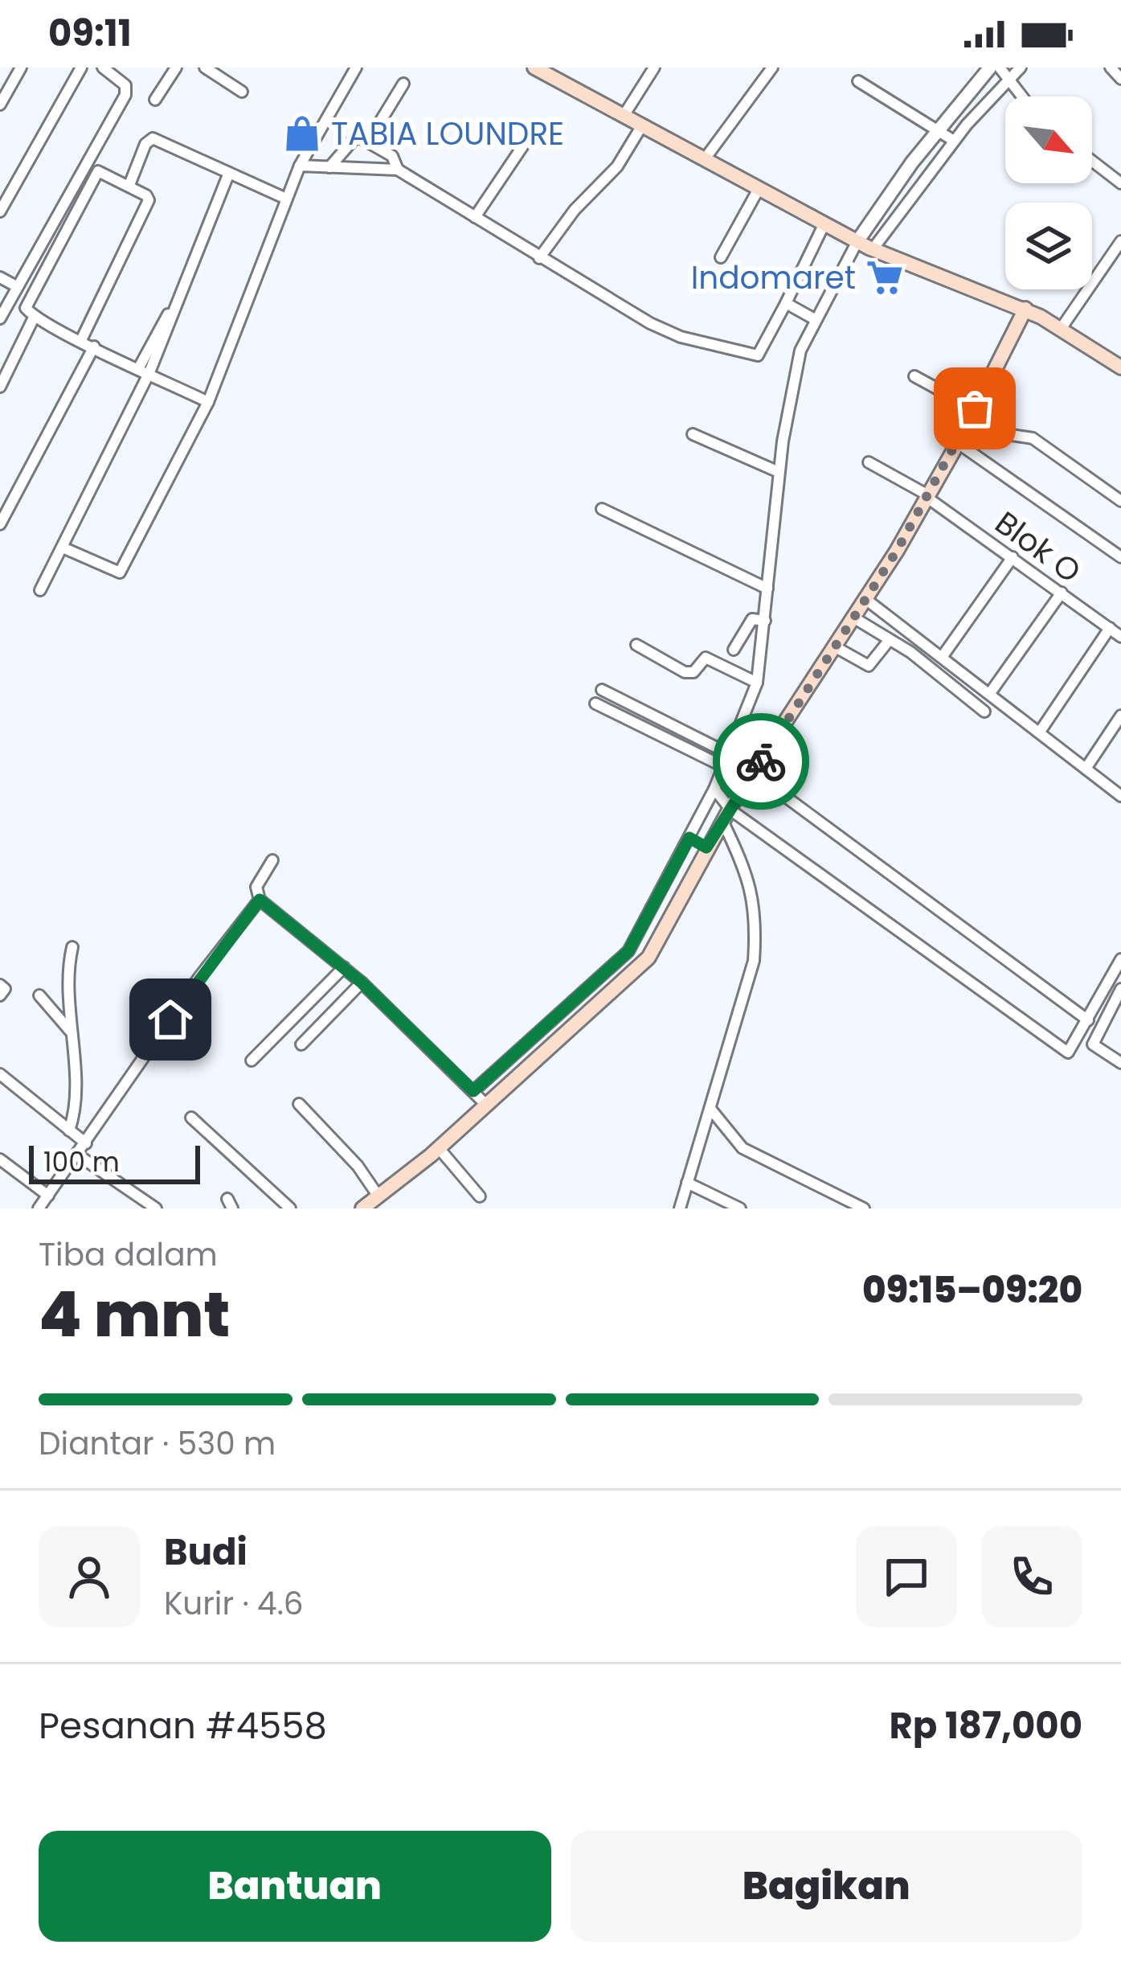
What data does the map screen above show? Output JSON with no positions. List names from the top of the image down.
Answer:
{
  "streets": {
    "street": ["Blok O"]
  },
  "places": {
    "shop": ["TABIA LOUNDRE"],
    "supermarket": ["Indomaret"]
  },
  "scale_bar": "100 m",
  "north": "bottom right",
  "page": {
    "status": "09:11",
    "scale": "100 m",
    "heading": ["4 mnt", "Tiba dalam", "09:15–09:20"],
    "panel": [
      "Budi",
      "Kurir · 4.6",
      "Pesanan #4558",
      "Rp 187,000"
    ],
    "bar": "Diantar · 530 m",
    "buttons": ["Bantuan", "Bagikan"]
  }
}
